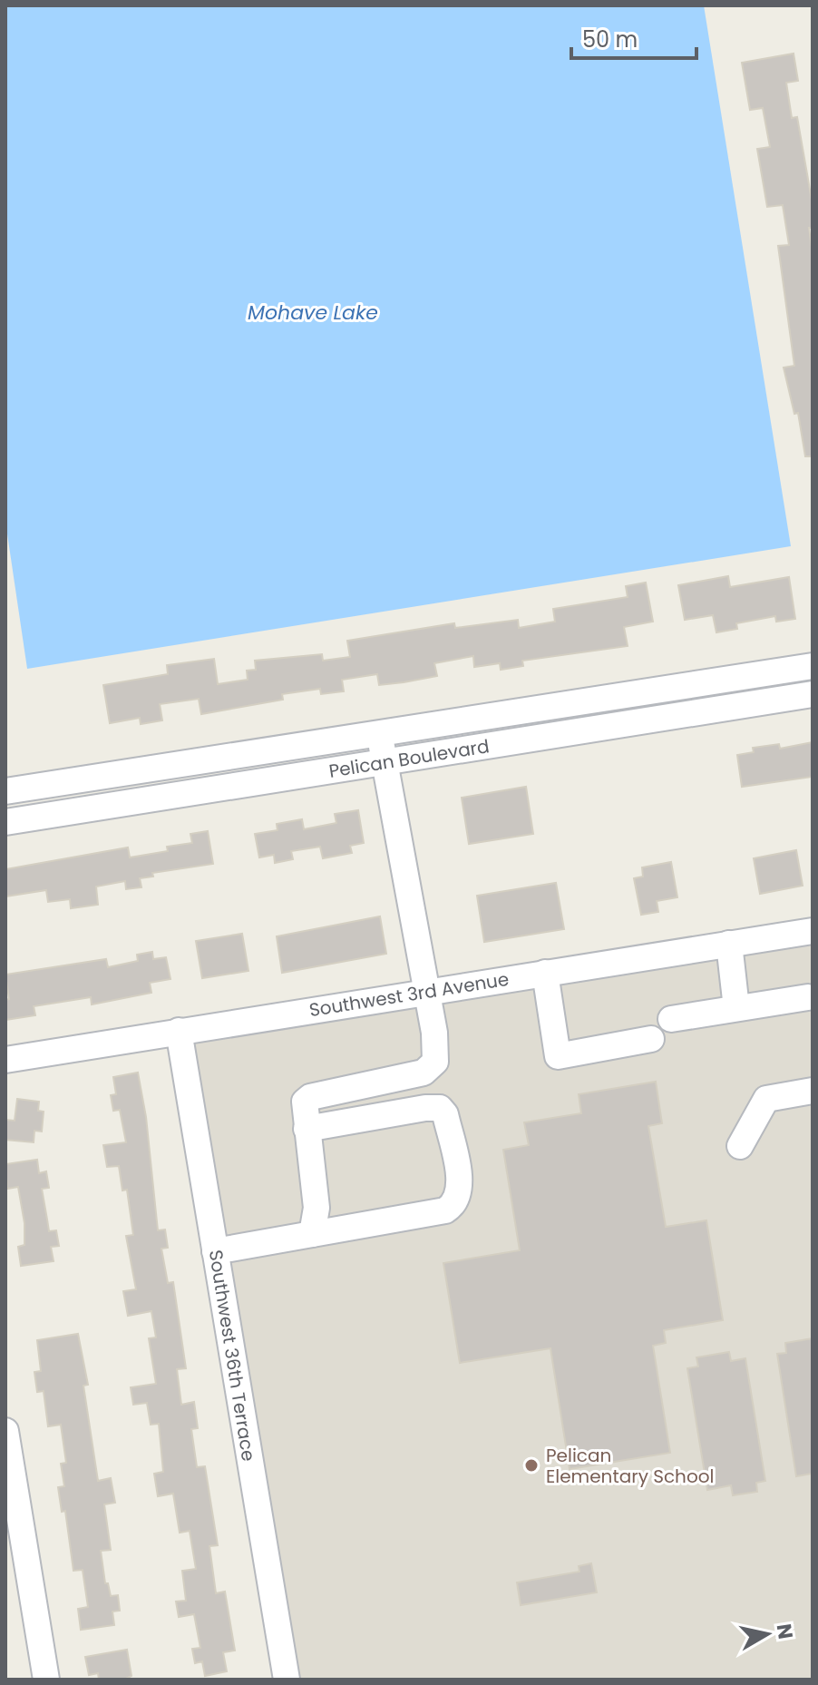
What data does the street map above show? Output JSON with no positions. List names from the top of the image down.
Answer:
{
  "streets": {
    "street": ["Pelican Boulevard", "Southwest 3rd Avenue", "Southwest 36th Terrace"]
  },
  "crossings": [
    ["Southwest 3rd Avenue", "Southwest 36th Terrace"]
  ],
  "water": ["Mohave Lake"],
  "places": ["Pelican Elementary School"],
  "scale_bar": "50 m",
  "north": "right"
}
